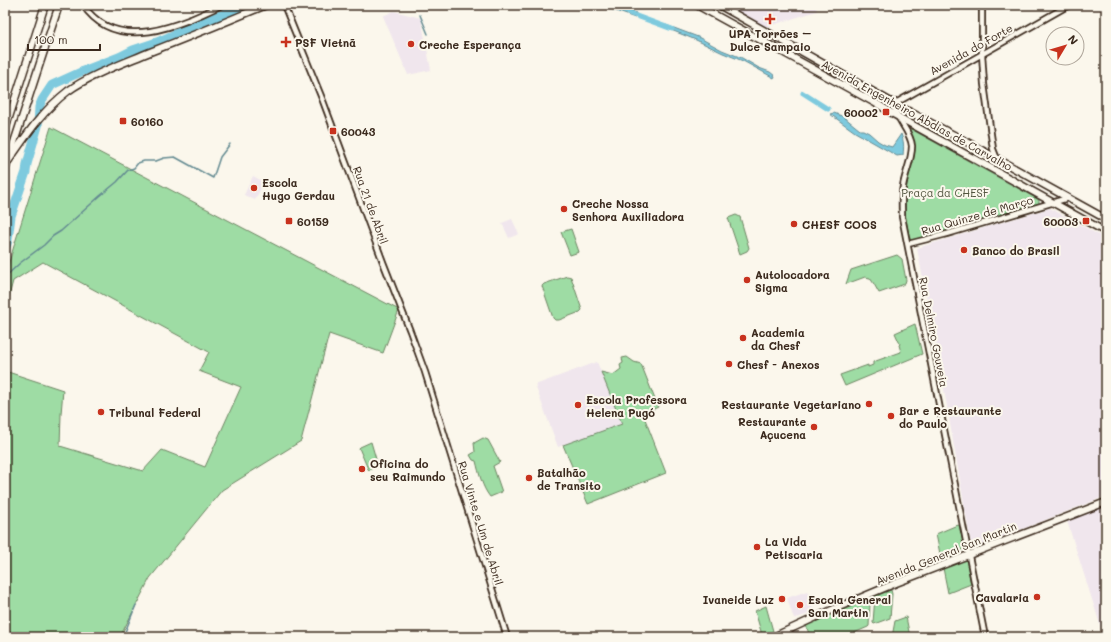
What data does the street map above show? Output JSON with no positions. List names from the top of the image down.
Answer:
{
  "streets": {
    "main road": ["Avenida Engenheiro Abdias de Carvalho", "Avenida General San Martin"],
    "street": [
      "Avenida do Forte",
      "Rua 21 de Abril",
      "Rua Quinze de Março",
      "Rua Delmiro Gouveia",
      "Rua Vinte e Um de Abril"
    ]
  },
  "crossings": [
    ["Avenida do Forte", "Avenida Engenheiro Abdias de Carvalho"],
    ["Avenida Engenheiro Abdias de Carvalho", "Rua Quinze de Março"],
    ["Avenida Engenheiro Abdias de Carvalho", "Rua Delmiro Gouveia"],
    ["Rua 21 de Abril", "Rua Vinte e Um de Abril"],
    ["Rua Quinze de Março", "Rua Delmiro Gouveia"],
    ["Rua Delmiro Gouveia", "Avenida General San Martin"]
  ],
  "parks": ["Praça da CHESF"],
  "places": {
    "health": ["UPA Torrões – Dulce Sampaio", "PSF Vietnã"],
    "other": [
      "Creche Esperança",
      "Escola Hugo Gerdau",
      "Creche Nossa Senhora Auxiliadora",
      "CHESF COOS",
      "Banco do Brasil",
      "Autolocadora Sigma",
      "Academia da Chesf",
      "Chesf - Anexos",
      "Restaurante Vegetariano",
      "Escola Professora Helena Pugó",
      "Tribunal Federal",
      "Bar e Restaurante do Paulo",
      "Restaurante Açucena",
      "Oficina do seu Raimundo",
      "Batalhão de Transito",
      "La Vida Petiscaria",
      "Cavalaria",
      "Ivaneide Luz",
      "Escola General San Martin"
    ],
    "transit": [
      "60002",
      "60160",
      "60043",
      "60159",
      "60003"
    ]
  },
  "scale_bar": "100 m",
  "north": "top right"
}
